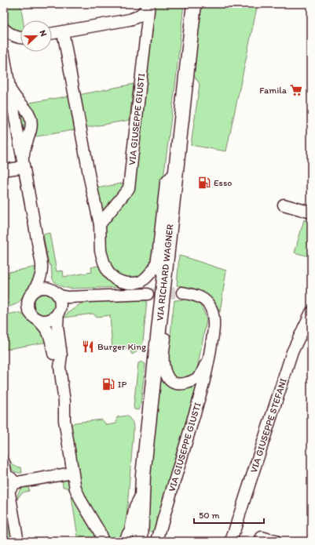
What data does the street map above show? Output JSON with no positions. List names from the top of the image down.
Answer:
{
  "streets": {
    "main road": ["VIA RICHARD WAGNER"],
    "street": ["VIA GIUSEPPE GIUSTI", "VIA GIUSEPPE STEFANI"]
  },
  "crossings": [
    ["VIA GIUSEPPE GIUSTI", "VIA RICHARD WAGNER"]
  ],
  "places": {
    "supermarket": ["Famila"],
    "fuel station": ["Esso", "IP"],
    "restaurant": ["Burger King"]
  },
  "scale_bar": "50 m",
  "north": "right"
}
